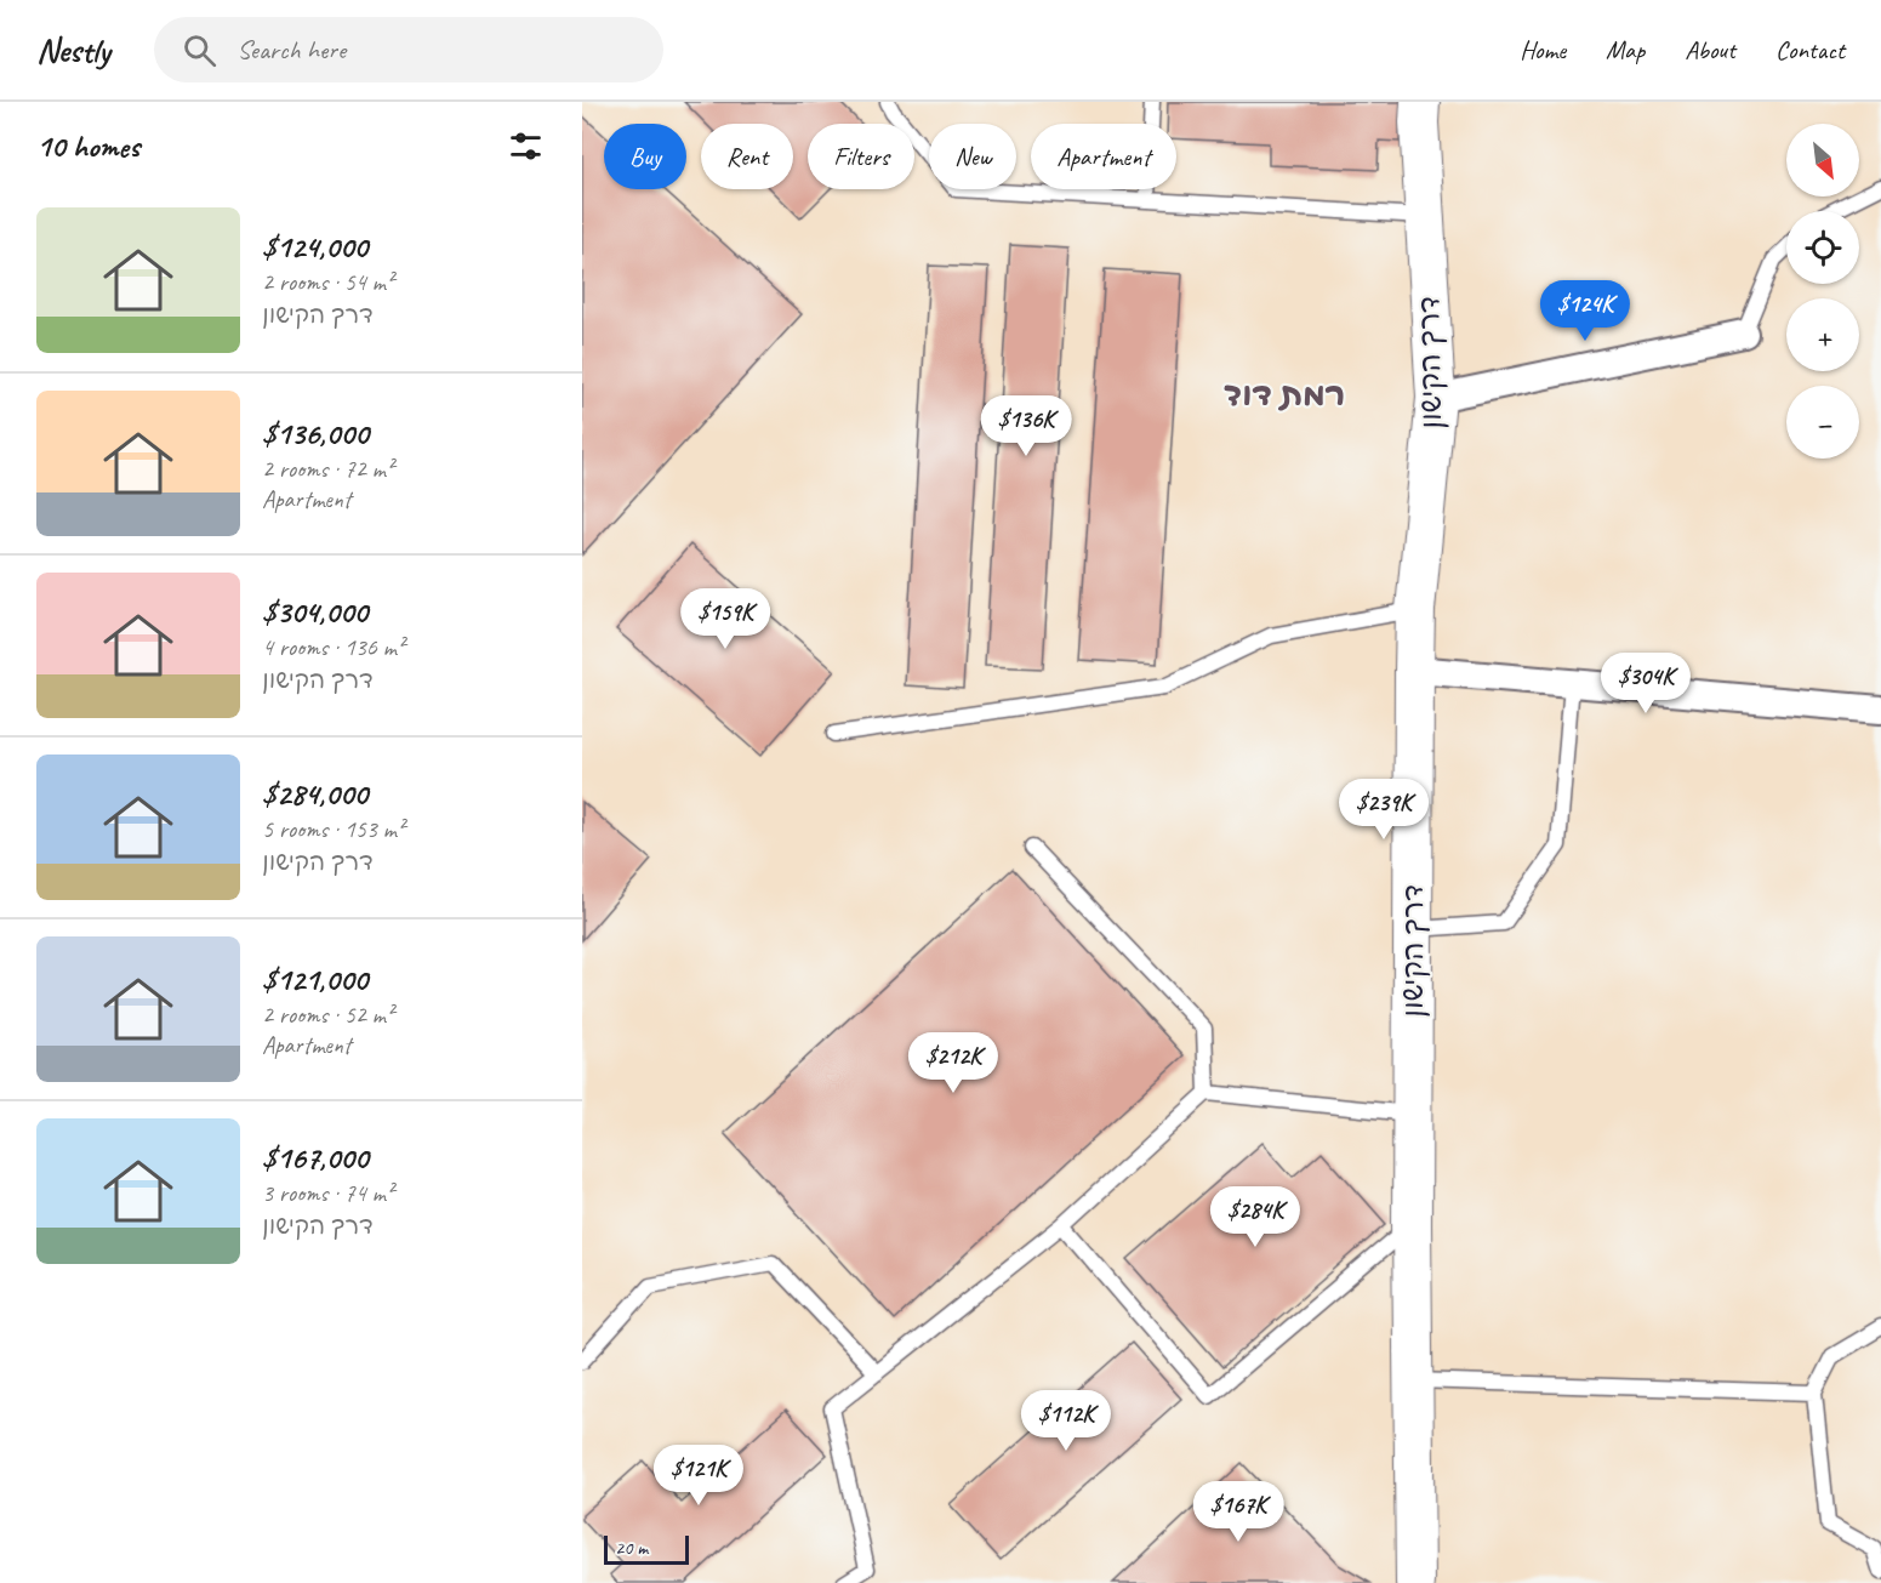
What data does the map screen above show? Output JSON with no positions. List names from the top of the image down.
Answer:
{
  "streets": {
    "street": ["דרך הקישון"]
  },
  "districts": ["רמת דוד"],
  "scale_bar": "20 m",
  "north": "bottom right",
  "page": {
    "header": "Nestly",
    "search": "Search here",
    "nav": [
      "Home",
      "Map",
      "About",
      "Contact"
    ],
    "heading": "10 homes",
    "map_buttons": ["+", "−"],
    "chip": [
      "Buy",
      "Rent",
      "Filters",
      "New",
      "Apartment"
    ],
    "list": [
      {
        "name": "$124,000",
        "note": "2 rooms · 54 m² · דרך הקישון"
      },
      {
        "name": "$136,000",
        "note": "2 rooms · 72 m² · Apartment"
      },
      {
        "name": "$304,000",
        "note": "4 rooms · 136 m² · דרך הקישון"
      },
      {
        "name": "$284,000",
        "note": "5 rooms · 153 m² · דרך הקישון"
      },
      {
        "name": "$121,000",
        "note": "2 rooms · 52 m² · Apartment"
      },
      {
        "name": "$167,000",
        "note": "3 rooms · 74 m² · דרך הקישון"
      }
    ],
    "price": [
      "$124K",
      "$136K",
      "$159K",
      "$304K",
      "$239K",
      "$212K",
      "$284K",
      "$112K",
      "$121K",
      "$167K"
    ],
    "scale": "20 m"
  }
}
